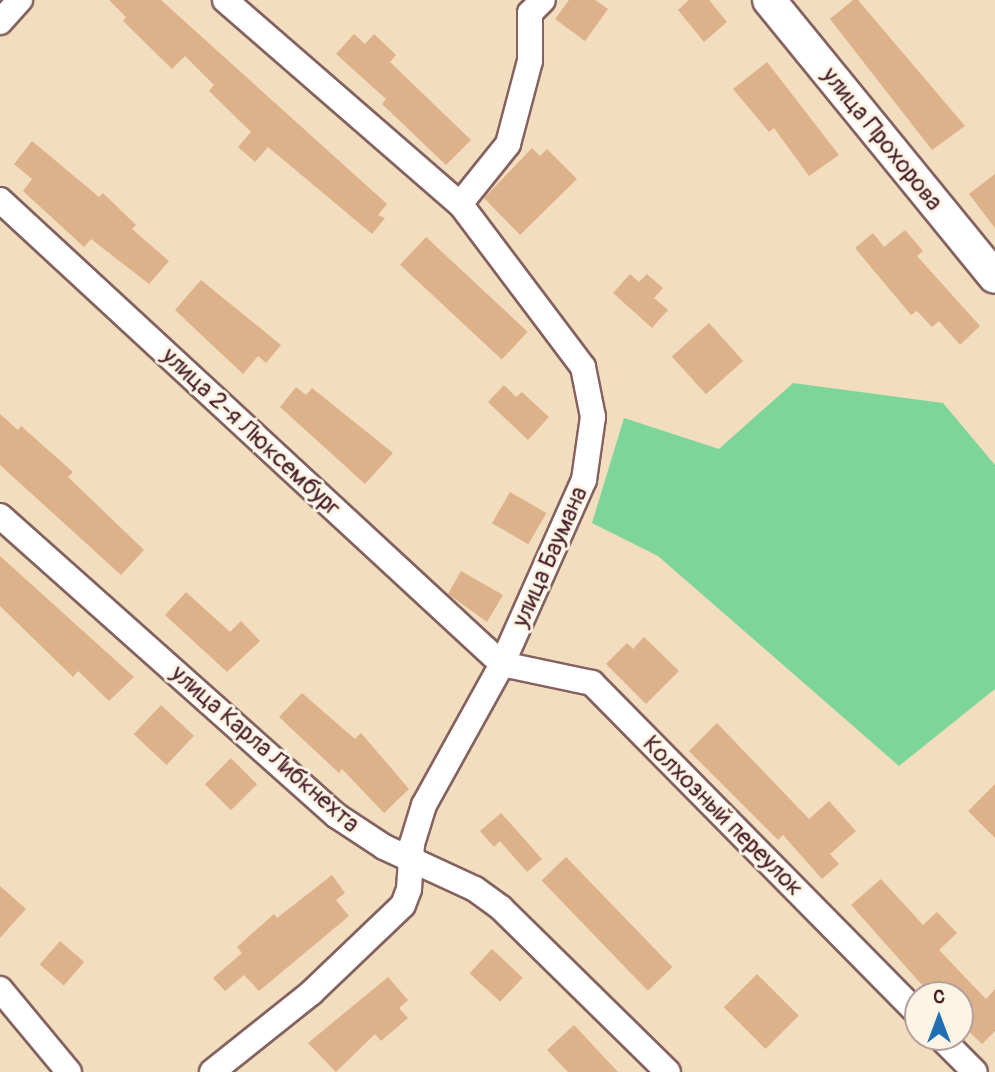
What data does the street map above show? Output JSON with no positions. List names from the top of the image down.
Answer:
{
  "streets": {
    "main road": ["улица Прохорова"],
    "street": [
      "улица 2-я Люксембург",
      "улица Баумана",
      "улица Карла Либкнехта",
      "Колхозный переулок"
    ]
  },
  "crossings": [
    ["улица 2-я Люксембург", "улица Баумана"],
    ["улица 2-я Люксембург", "Колхозный переулок"],
    ["улица Баумана", "улица Карла Либкнехта"],
    ["улица Баумана", "Колхозный переулок"]
  ],
  "north": "top"
}
